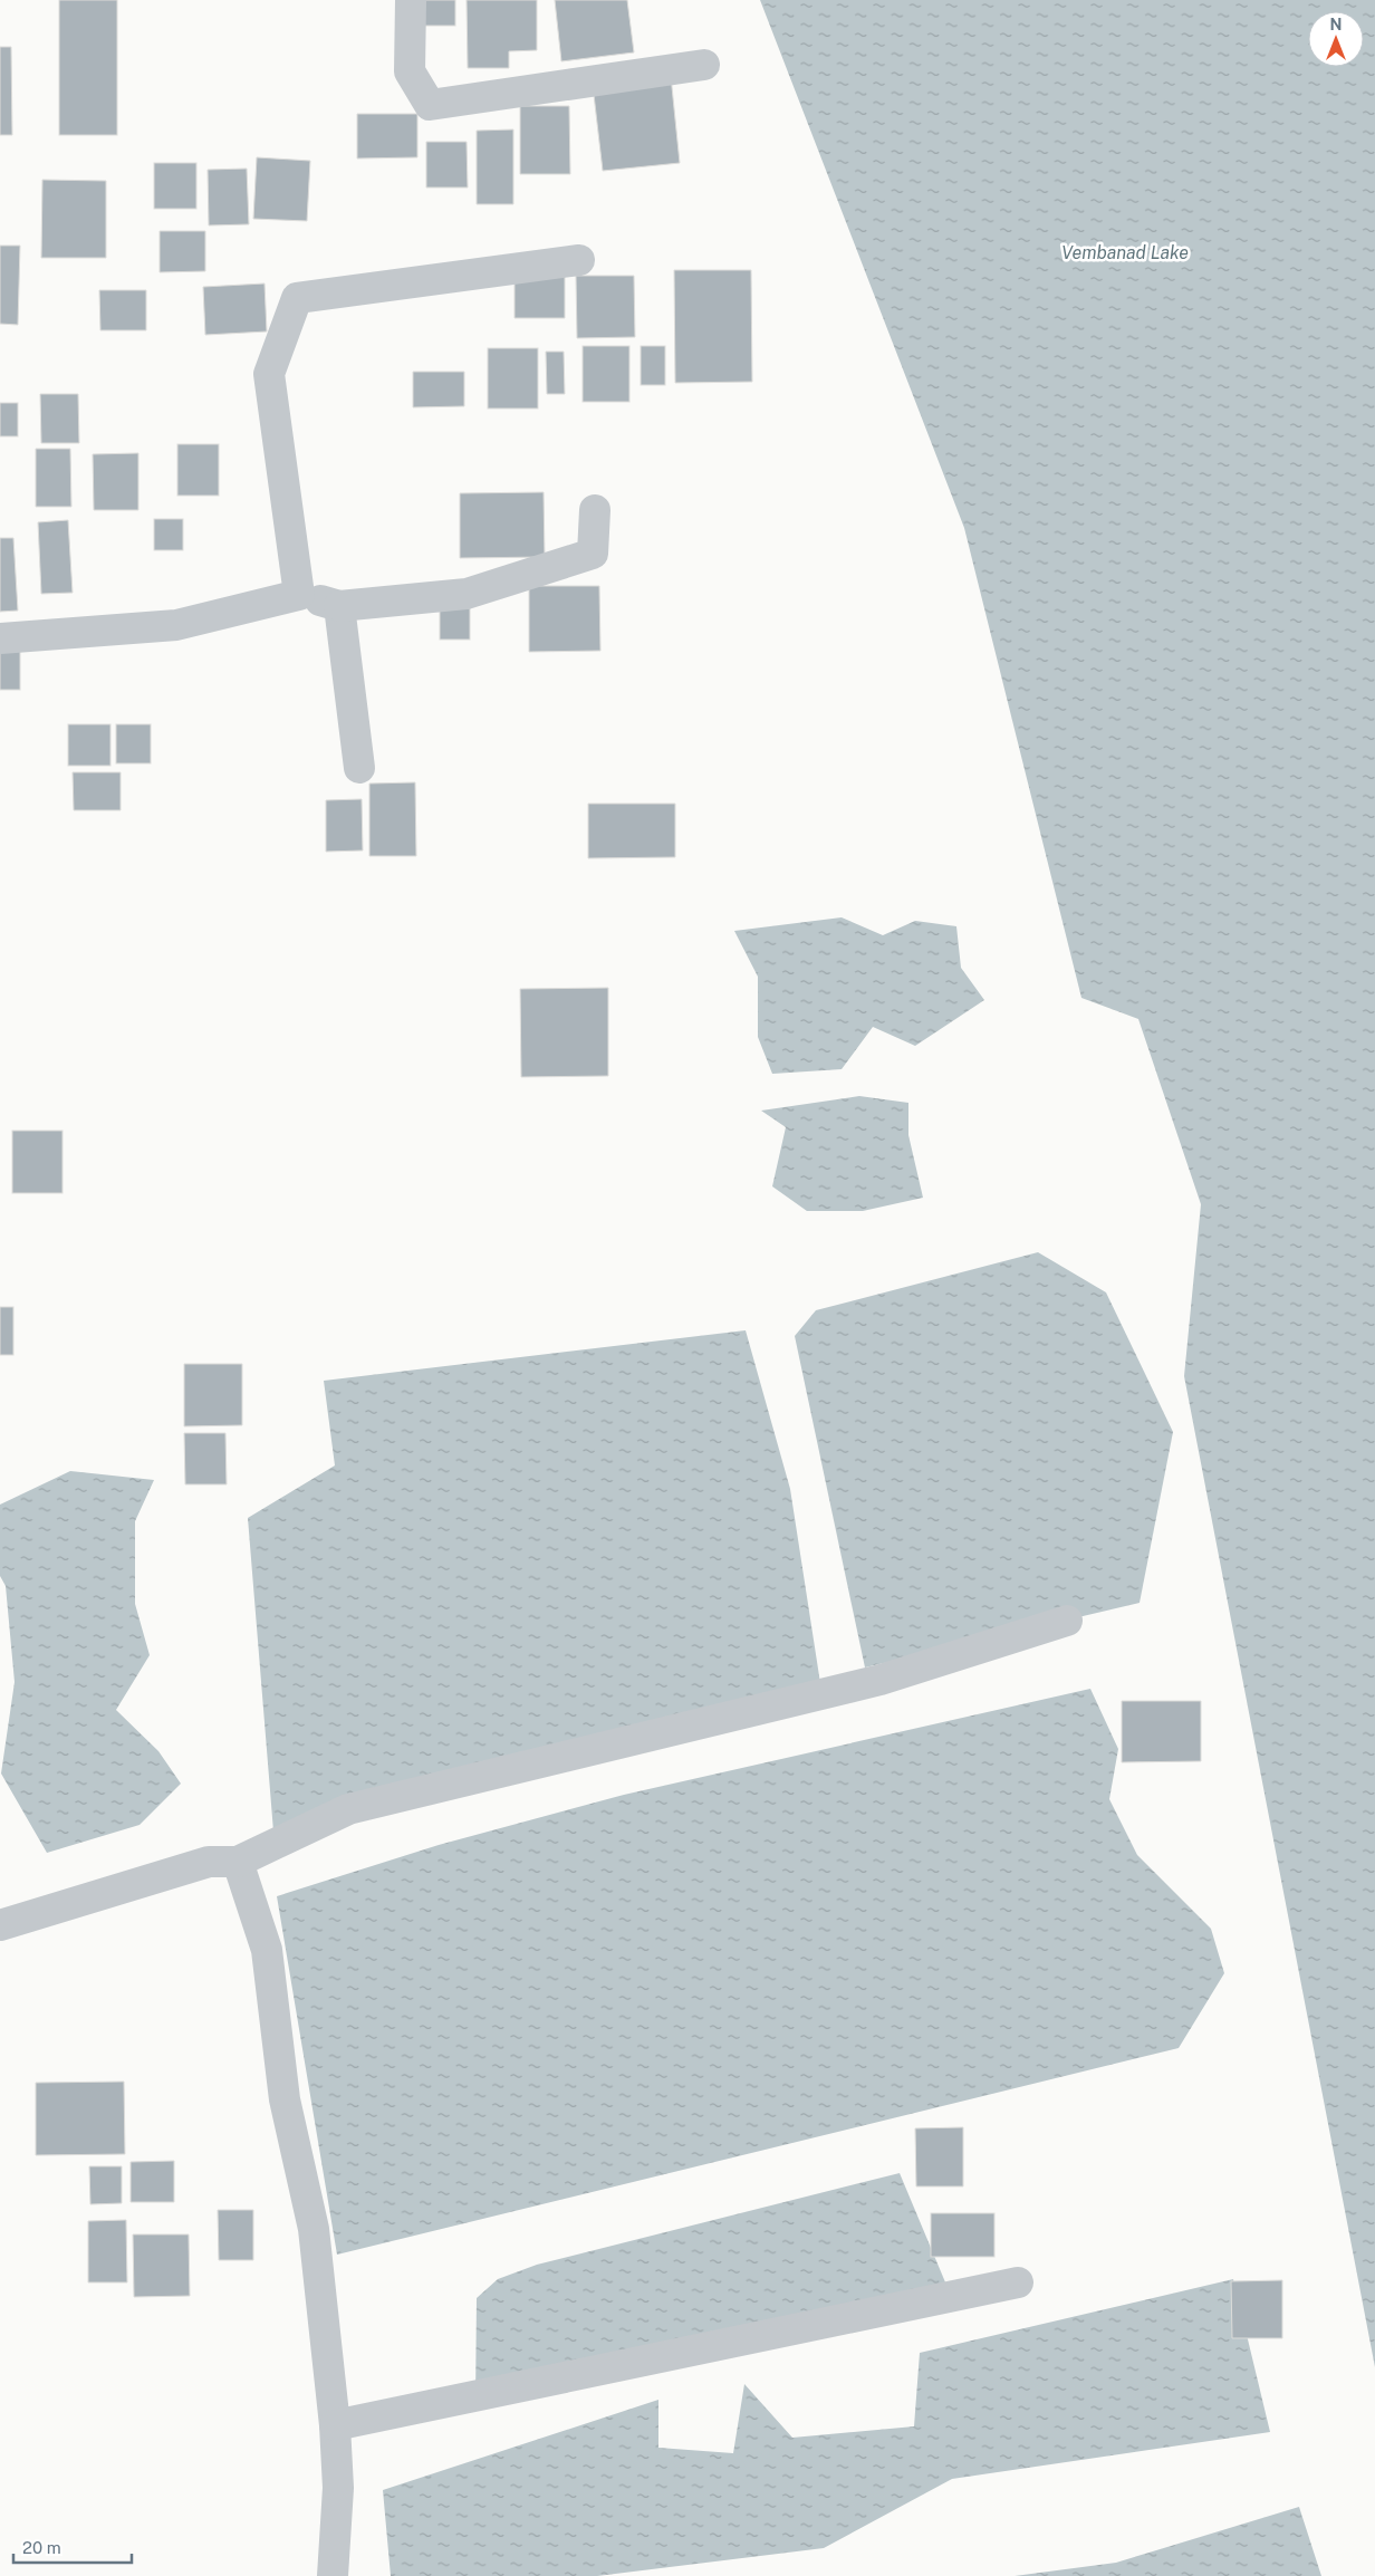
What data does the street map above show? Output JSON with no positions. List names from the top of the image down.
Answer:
{
  "water": ["Vembanad Lake"],
  "scale_bar": "20 m",
  "north": "top"
}
